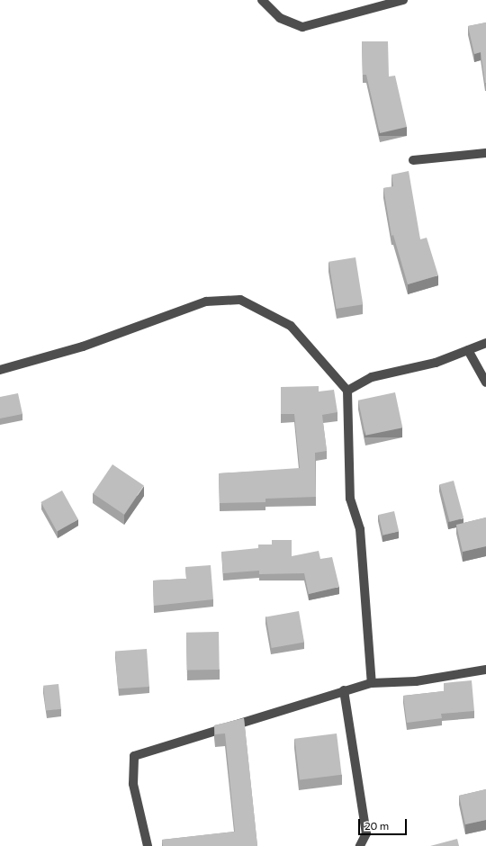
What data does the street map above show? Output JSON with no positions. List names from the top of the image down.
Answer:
{
  "scale_bar": "20 m"
}
